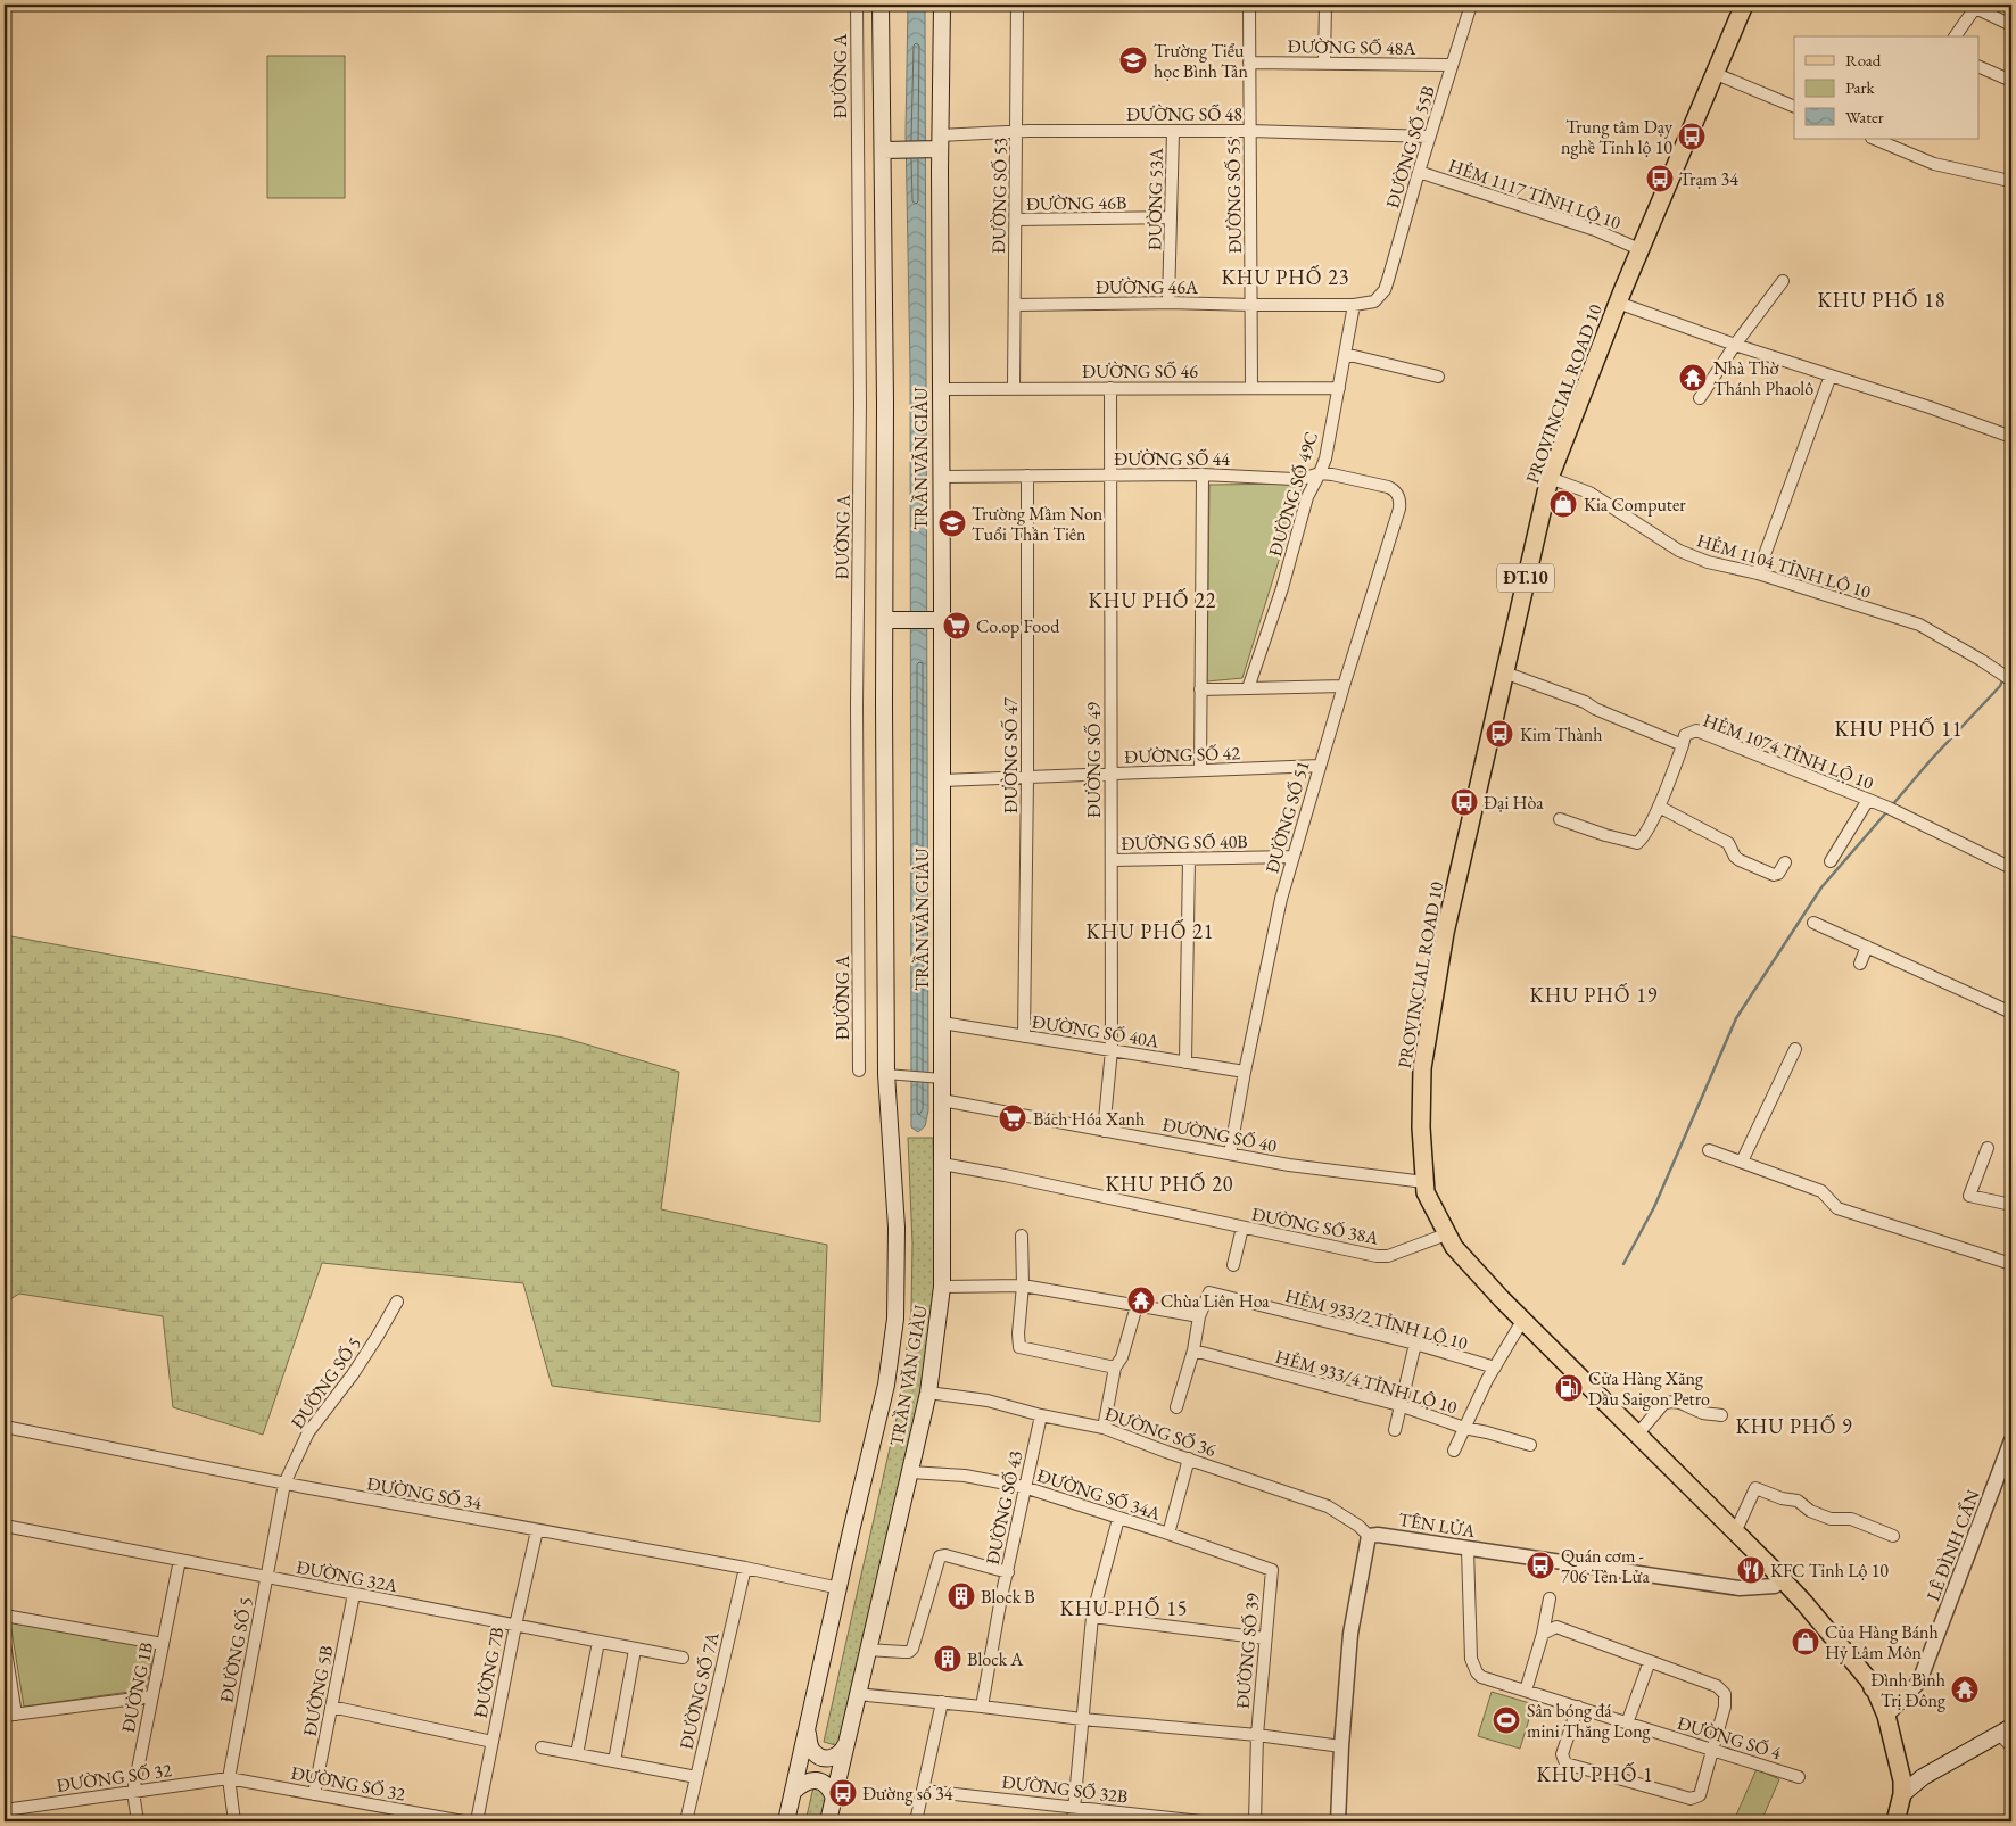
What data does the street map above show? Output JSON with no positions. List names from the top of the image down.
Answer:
{
  "streets": {
    "main road": ["PROVINCIAL ROAD 10", "TRẦN VĂN GIÀU", "ĐT.10"],
    "street": [
      "ĐƯỜNG SỐ 48A",
      "ĐƯỜNG A",
      "ĐƯỜNG SỐ 48",
      "ĐƯỜNG SỐ 55B",
      "HẺM 1117 TỈNH LỘ 10",
      "ĐƯỜNG SỐ 53",
      "ĐƯỜNG SỐ 55",
      "ĐƯỜNG 53A",
      "ĐƯỜNG 46B",
      "ĐƯỜNG 46A",
      "ĐƯỜNG SỐ 46",
      "ĐƯỜNG SỐ 44",
      "ĐƯỜNG SỐ 49C",
      "HẺM 1104 TỈNH LỘ 10",
      "HẺM 1074 TỈNH LỘ 10",
      "ĐƯỜNG SỐ 42",
      "ĐƯỜNG SỐ 47",
      "ĐƯỜNG SỐ 49",
      "ĐƯỜNG SỐ 51",
      "ĐƯỜNG SỐ 40B",
      "ĐƯỜNG SỐ 40A",
      "ĐƯỜNG SỐ 40",
      "ĐƯỜNG SỐ 38A",
      "HẺM 933/2 TỈNH LỘ 10",
      "HẺM 933/4 TỈNH LỘ 10",
      "ĐƯỜNG SỐ 5",
      "ĐƯỜNG SỐ 36",
      "ĐƯỜNG SỐ 34",
      "ĐƯỜNG SỐ 34A",
      "ĐƯỜNG SỐ 43",
      "TÊN LỬA",
      "LÊ ĐÌNH CẨN",
      "ĐƯỜNG 32A",
      "ĐƯỜNG SỐ 39",
      "ĐƯỜNG 7B",
      "ĐƯỜNG 1B",
      "ĐƯỜNG 5B",
      "ĐƯỜNG SỐ 7A",
      "ĐƯỜNG SỐ 4",
      "ĐƯỜNG SỐ 32",
      "ĐƯỜNG SỐ 32B"
    ]
  },
  "crossings": [
    ["ĐƯỜNG SỐ 48A", "ĐƯỜNG SỐ 55B"],
    ["ĐƯỜNG SỐ 48A", "ĐƯỜNG SỐ 55"],
    ["ĐƯỜNG SỐ 48", "ĐƯỜNG SỐ 55B"],
    ["ĐƯỜNG SỐ 48", "ĐƯỜNG SỐ 53"],
    ["ĐƯỜNG SỐ 48", "ĐƯỜNG SỐ 55"],
    ["ĐƯỜNG SỐ 48", "ĐƯỜNG 53A"],
    ["ĐƯỜNG SỐ 48", "TRẦN VĂN GIÀU"],
    ["ĐƯỜNG SỐ 55B", "HẺM 1117 TỈNH LỘ 10"],
    ["ĐƯỜNG SỐ 55B", "ĐƯỜNG 46A"],
    ["HẺM 1117 TỈNH LỘ 10", "PROVINCIAL ROAD 10"],
    ["ĐƯỜNG SỐ 53", "ĐƯỜNG 46B"],
    ["ĐƯỜNG SỐ 53", "ĐƯỜNG 46A"],
    ["ĐƯỜNG SỐ 53", "ĐƯỜNG SỐ 46"],
    ["ĐƯỜNG SỐ 55", "ĐƯỜNG 46A"],
    ["ĐƯỜNG SỐ 55", "ĐƯỜNG SỐ 46"],
    ["ĐƯỜNG 53A", "ĐƯỜNG 46B"],
    ["ĐƯỜNG 53A", "ĐƯỜNG 46A"],
    ["ĐƯỜNG 46A", "ĐƯỜNG SỐ 49C"],
    ["ĐƯỜNG SỐ 46", "TRẦN VĂN GIÀU"],
    ["ĐƯỜNG SỐ 46", "ĐƯỜNG SỐ 49C"],
    ["ĐƯỜNG SỐ 46", "ĐƯỜNG SỐ 49"],
    ["PROVINCIAL ROAD 10", "HẺM 1104 TỈNH LỘ 10"],
    ["PROVINCIAL ROAD 10", "HẺM 1074 TỈNH LỘ 10"],
    ["PROVINCIAL ROAD 10", "ĐƯỜNG SỐ 40"],
    ["PROVINCIAL ROAD 10", "ĐƯỜNG SỐ 38A"],
    ["PROVINCIAL ROAD 10", "TÊN LỬA"],
    ["PROVINCIAL ROAD 10", "LÊ ĐÌNH CẨN"],
    ["TRẦN VĂN GIÀU", "ĐƯỜNG SỐ 44"],
    ["TRẦN VĂN GIÀU", "ĐƯỜNG SỐ 42"],
    ["TRẦN VĂN GIÀU", "ĐƯỜNG SỐ 40A"],
    ["TRẦN VĂN GIÀU", "ĐƯỜNG SỐ 40"],
    ["TRẦN VĂN GIÀU", "ĐƯỜNG SỐ 38A"],
    ["TRẦN VĂN GIÀU", "ĐƯỜNG SỐ 36"],
    ["TRẦN VĂN GIÀU", "ĐƯỜNG SỐ 34"],
    ["TRẦN VĂN GIÀU", "ĐƯỜNG SỐ 34A"],
    ["ĐƯỜNG SỐ 44", "ĐƯỜNG SỐ 49C"],
    ["ĐƯỜNG SỐ 44", "ĐƯỜNG SỐ 47"],
    ["ĐƯỜNG SỐ 44", "ĐƯỜNG SỐ 49"],
    ["ĐƯỜNG SỐ 44", "ĐƯỜNG SỐ 51"],
    ["ĐƯỜNG SỐ 42", "ĐƯỜNG SỐ 47"],
    ["ĐƯỜNG SỐ 42", "ĐƯỜNG SỐ 49"],
    ["ĐƯỜNG SỐ 42", "ĐƯỜNG SỐ 51"],
    ["ĐƯỜNG SỐ 47", "ĐƯỜNG SỐ 40A"],
    ["ĐƯỜNG SỐ 49", "ĐƯỜNG SỐ 40B"],
    ["ĐƯỜNG SỐ 49", "ĐƯỜNG SỐ 40A"],
    ["ĐƯỜNG SỐ 49", "ĐƯỜNG SỐ 40"],
    ["ĐƯỜNG SỐ 51", "ĐƯỜNG SỐ 40B"],
    ["ĐƯỜNG SỐ 51", "ĐƯỜNG SỐ 40A"],
    ["ĐƯỜNG SỐ 51", "ĐƯỜNG SỐ 40"],
    ["ĐƯỜNG SỐ 5", "ĐƯỜNG SỐ 34"],
    ["ĐƯỜNG SỐ 5", "ĐƯỜNG 32A"],
    ["ĐƯỜNG SỐ 5", "ĐƯỜNG SỐ 32"],
    ["ĐƯỜNG SỐ 36", "ĐƯỜNG SỐ 43"],
    ["ĐƯỜNG SỐ 36", "TÊN LỬA"],
    ["ĐƯỜNG SỐ 34", "ĐƯỜNG 7B"],
    ["ĐƯỜNG SỐ 34", "ĐƯỜNG SỐ 7A"],
    ["ĐƯỜNG SỐ 34A", "ĐƯỜNG SỐ 43"],
    ["ĐƯỜNG SỐ 34A", "ĐƯỜNG SỐ 39"],
    ["TÊN LỬA", "ĐƯỜNG SỐ 4"],
    ["ĐƯỜNG 32A", "ĐƯỜNG 7B"],
    ["ĐƯỜNG 32A", "ĐƯỜNG 1B"],
    ["ĐƯỜNG 32A", "ĐƯỜNG 5B"],
    ["ĐƯỜNG 1B", "ĐƯỜNG SỐ 32"],
    ["ĐƯỜNG 5B", "ĐƯỜNG SỐ 32"]
  ],
  "districts": [
    "KHU PHỐ 23",
    "KHU PHỐ 18",
    "KHU PHỐ 22",
    "KHU PHỐ 11",
    "KHU PHỐ 21",
    "KHU PHỐ 19",
    "KHU PHỐ 20",
    "KHU PHỐ 9",
    "KHU PHỐ 15",
    "KHU PHỐ 1"
  ],
  "places": {
    "school or university": ["Trường Tiểu học Bình Tân", "Trường Mầm Non Tuổi Thần Tiên"],
    "bus stop": [
      "Trung tâm Dạy nghề Tỉnh lộ 10",
      "Trạm 34",
      "Kim Thành",
      "Đại Hòa",
      "Quán cơm - 706 Tên Lửa",
      "Đường số 34"
    ],
    "temple": ["Nhà Thờ Thánh Phaolô", "Chùa Liên Hoa", "Đình Bình Trị Đông"],
    "shop": ["Kia Computer", "Của Hàng Bánh Hỷ Lâm Môn"],
    "supermarket": ["Co.op Food", "Bách Hóa Xanh"],
    "fuel station": ["Cửa Hàng Xăng Dầu Saigon Petro"],
    "restaurant": ["KFC Tỉnh Lộ 10"],
    "building": ["Block B", "Block A"],
    "sports": ["Sân bóng đá mini Thăng Long"]
  },
  "legend": ["Road", "Park", "Water"]
}
